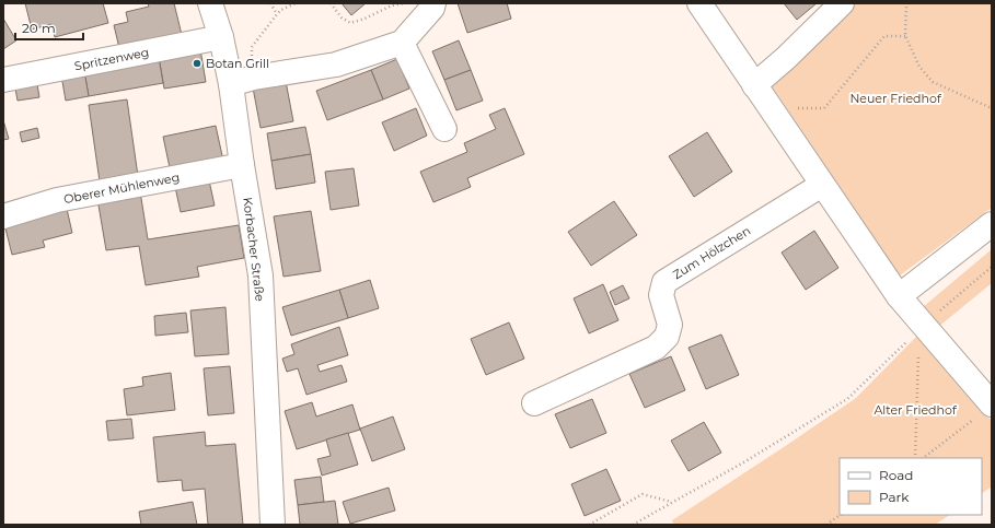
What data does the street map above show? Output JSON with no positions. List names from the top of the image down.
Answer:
{
  "streets": {
    "street": [
      "Spritzenweg",
      "Oberer Mühlenweg",
      "Korbacher Straße",
      "Zum Hölzchen"
    ]
  },
  "crossings": [
    ["Spritzenweg", "Korbacher Straße"],
    ["Oberer Mühlenweg", "Korbacher Straße"]
  ],
  "parks": ["Neuer Friedhof", "Alter Friedhof"],
  "places": ["Botan Grill"],
  "legend": ["Road", "Park"],
  "scale_bar": "20 m"
}
